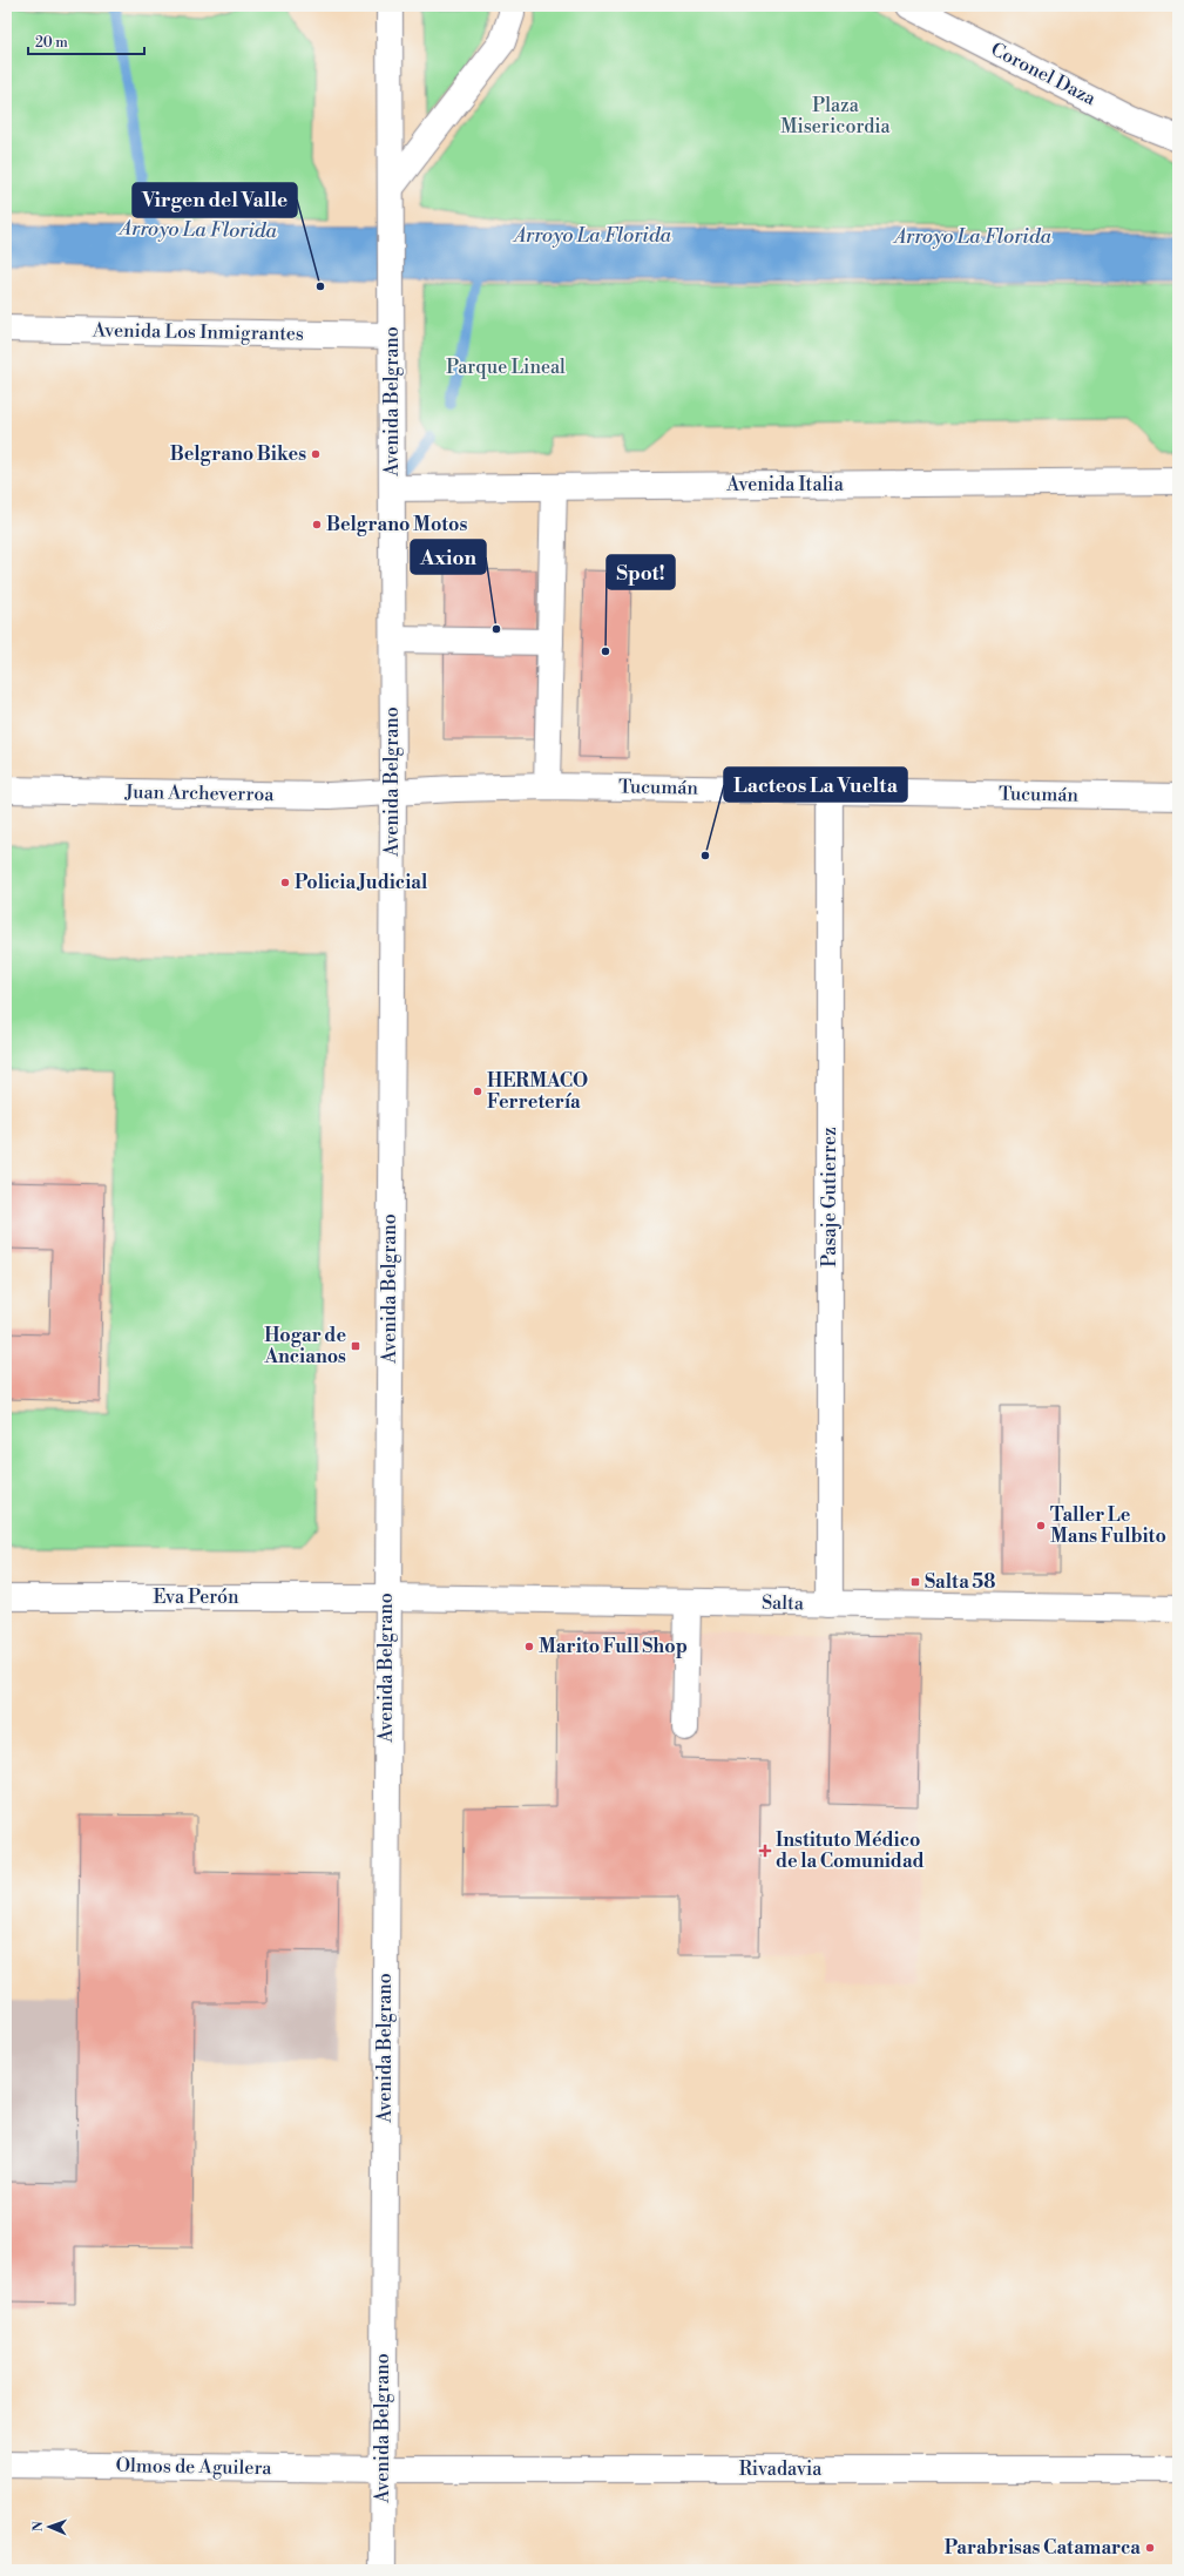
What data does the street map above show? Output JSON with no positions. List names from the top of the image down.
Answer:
{
  "streets": {
    "street": [
      "Coronel Daza",
      "Avenida Los Inmigrantes",
      "Avenida Belgrano",
      "Avenida Italia",
      "Tucumán",
      "Juan Archeverroa",
      "Pasaje Gutierrez",
      "Eva Perón",
      "Salta",
      "Olmos de Aguilera",
      "Rivadavia"
    ]
  },
  "crossings": [
    ["Avenida Los Inmigrantes", "Avenida Belgrano"],
    ["Avenida Belgrano", "Avenida Italia"],
    ["Avenida Belgrano", "Tucumán"],
    ["Avenida Belgrano", "Juan Archeverroa"],
    ["Avenida Belgrano", "Eva Perón"],
    ["Avenida Belgrano", "Salta"],
    ["Avenida Belgrano", "Olmos de Aguilera"],
    ["Avenida Belgrano", "Rivadavia"],
    ["Tucumán", "Juan Archeverroa"],
    ["Tucumán", "Pasaje Gutierrez"],
    ["Pasaje Gutierrez", "Salta"],
    ["Eva Perón", "Salta"],
    ["Olmos de Aguilera", "Rivadavia"]
  ],
  "water": ["Arroyo La Florida"],
  "parks": ["Plaza Misericordia", "Parque Lineal"],
  "places": {
    "other": [
      "Virgen del Valle",
      "Belgrano Bikes",
      "Belgrano Motos",
      "Axion",
      "Spot!",
      "Lacteos La Vuelta",
      "Policia Judicial",
      "HERMACO Ferretería",
      "Taller Le Mans Fulbito",
      "Marito Full Shop",
      "Parabrisas Catamarca"
    ],
    "transit": ["Hogar de Ancianos", "Salta 58"],
    "health": ["Instituto Médico de la Comunidad"]
  },
  "scale_bar": "20 m",
  "north": "left"
}
